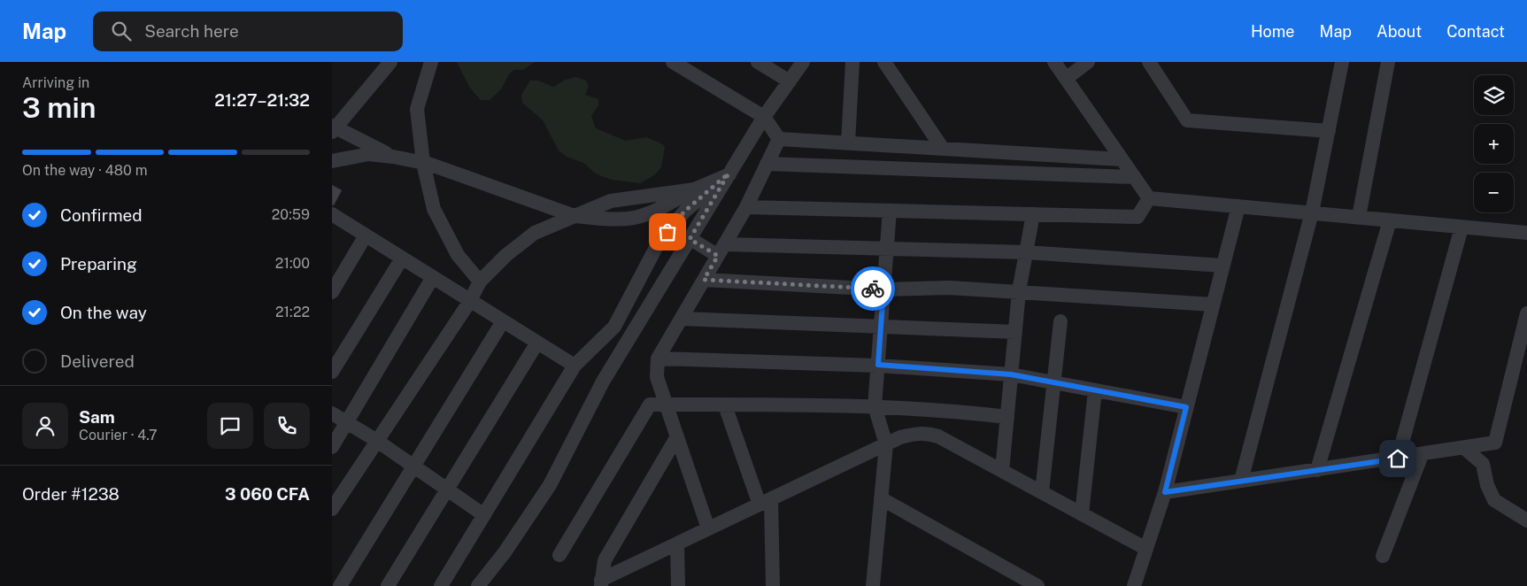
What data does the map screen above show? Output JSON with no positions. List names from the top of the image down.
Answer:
{
  "page": {
    "header": "Map",
    "search": "Search here",
    "nav": [
      "Home",
      "Map",
      "About",
      "Contact"
    ],
    "heading": ["3 min", "Arriving in", "21:27–21:32"],
    "panel": [
      "Sam",
      "Courier · 4.7",
      "Order #1238",
      "3 060 CFA"
    ],
    "map_buttons": ["+", "−"],
    "bar": "On the way · 480 m",
    "list": [
      ["Confirmed", "20:59"],
      ["Preparing", "21:00"],
      ["On the way", "21:22"],
      "Delivered"
    ]
  }
}
